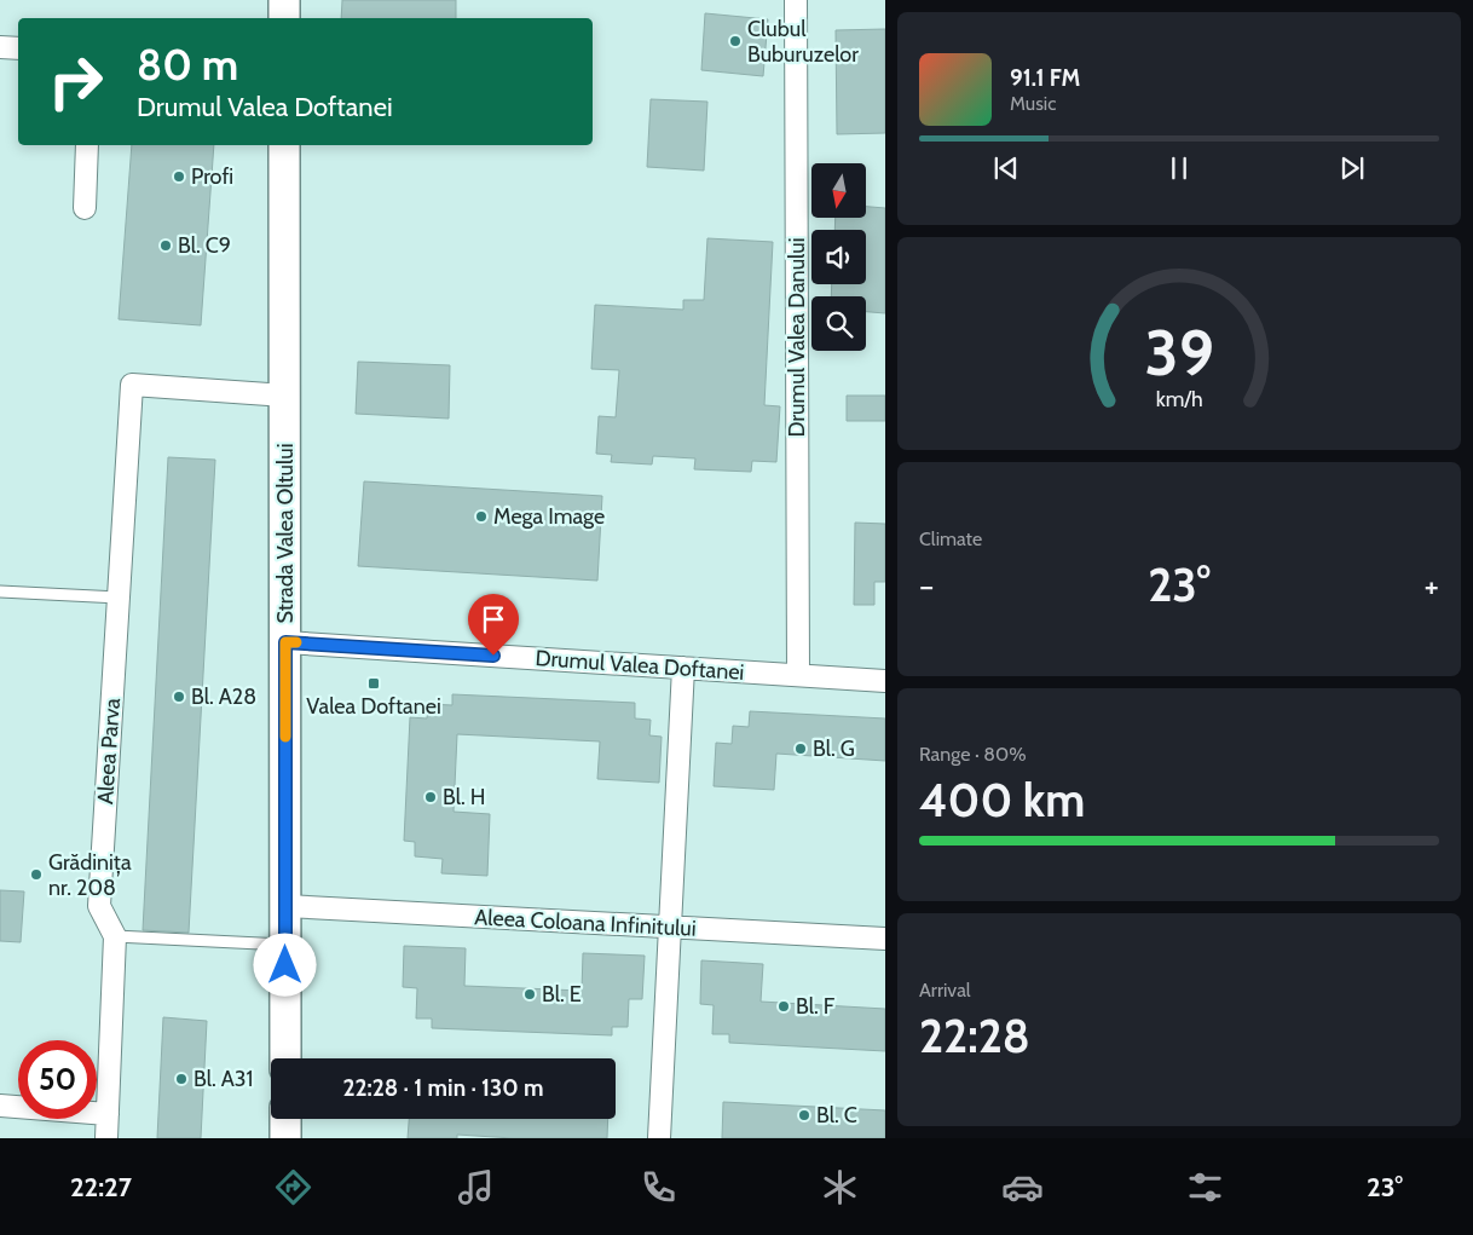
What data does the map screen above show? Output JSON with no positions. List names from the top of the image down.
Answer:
{
  "streets": {
    "main road": ["Strada Valea Oltului"],
    "street": [
      "Drumul Valea Danului",
      "Drumul Valea Doftanei",
      "Aleea Parva",
      "Aleea Coloana Infinitului"
    ]
  },
  "crossings": [
    ["Drumul Valea Danului", "Drumul Valea Doftanei"],
    ["Strada Valea Oltului", "Drumul Valea Doftanei"],
    ["Strada Valea Oltului", "Aleea Parva"],
    ["Strada Valea Oltului", "Aleea Coloana Infinitului"]
  ],
  "places": {
    "other": [
      "Clubul Buburuzelor",
      "Profi",
      "Bl. C9",
      "Mega Image",
      "Bl. A28",
      "Bl. G",
      "Bl. H",
      "Grădinița nr. 208",
      "Bl. E",
      "Bl. F",
      "Bl. A31",
      "Bl. C"
    ],
    "transit": ["Valea Doftanei"]
  },
  "north": "bottom",
  "page": {
    "turn": ["80 m", "Drumul Valea Doftanei"],
    "song": ["91.1 FM", "Music"],
    "tile": [
      "Climate",
      ["Range · 80%", "400 km"],
      ["Arrival", "22:28"]
    ],
    "heat": ["−", "23°", "+"],
    "limit": "50",
    "trip": "22:28 · 1 min · 130 m",
    "tabs": ["22:27", "23°"],
    "gauge": ["39", "km/h"]
  }
}
